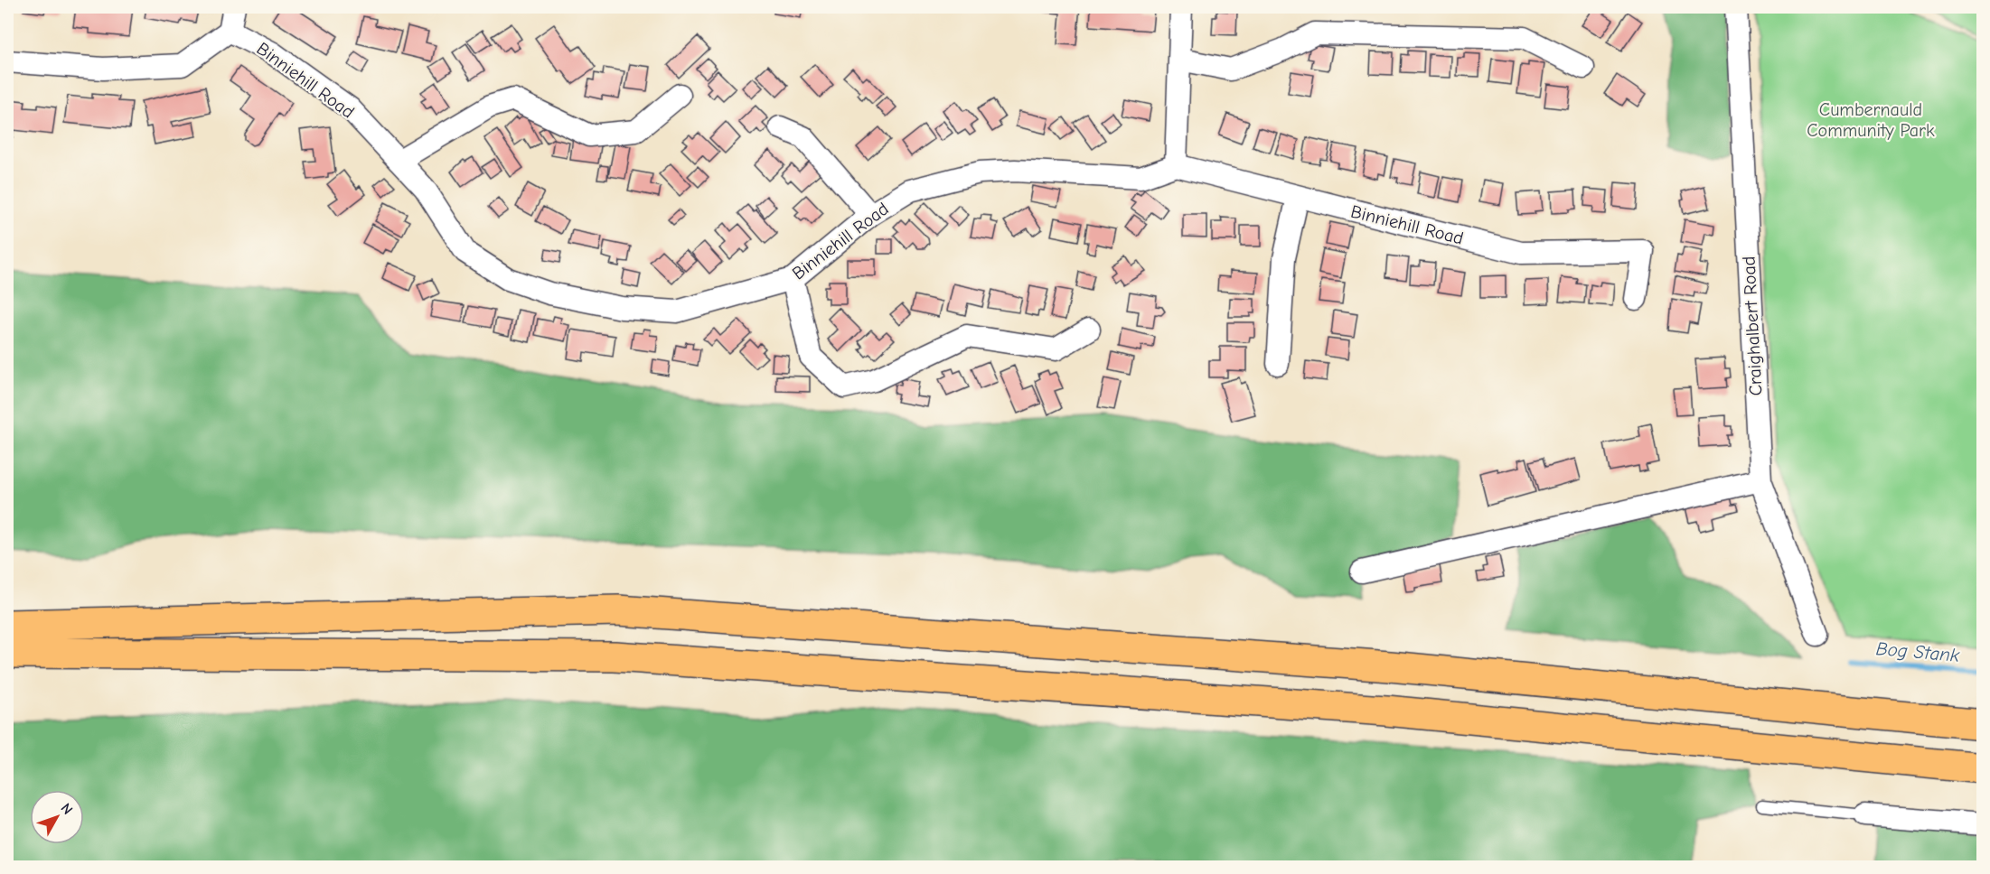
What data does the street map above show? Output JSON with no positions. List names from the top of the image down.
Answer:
{
  "streets": {
    "street": ["Binniehill Road", "Craighalbert Road"]
  },
  "water": ["Bog Stank"],
  "parks": ["Cumbernauld Community Park"],
  "north": "top right"
}
